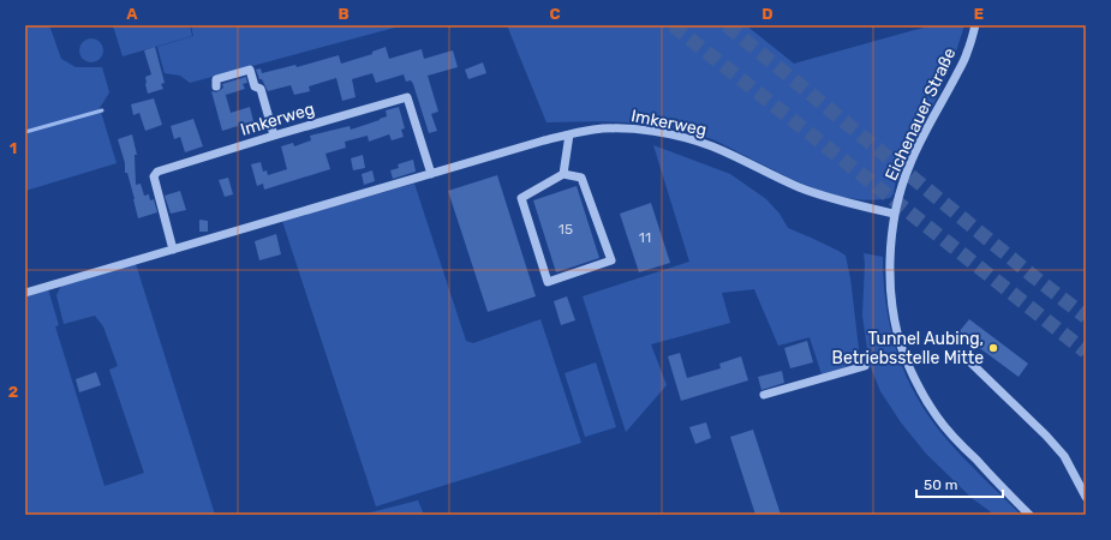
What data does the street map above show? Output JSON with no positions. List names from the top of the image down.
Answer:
{
  "streets": {
    "street": ["Eichenauer Straße", "Imkerweg"]
  },
  "crossings": [
    ["Eichenauer Straße", "Imkerweg"]
  ],
  "places": ["Tunnel Aubing, Betriebsstelle Mitte"],
  "house_numbers": ["15", "11"],
  "scale_bar": "50 m",
  "grid": {
    "columns": [
      "A",
      "B",
      "C",
      "D",
      "E"
    ],
    "rows": ["1", "2"]
  }
}
